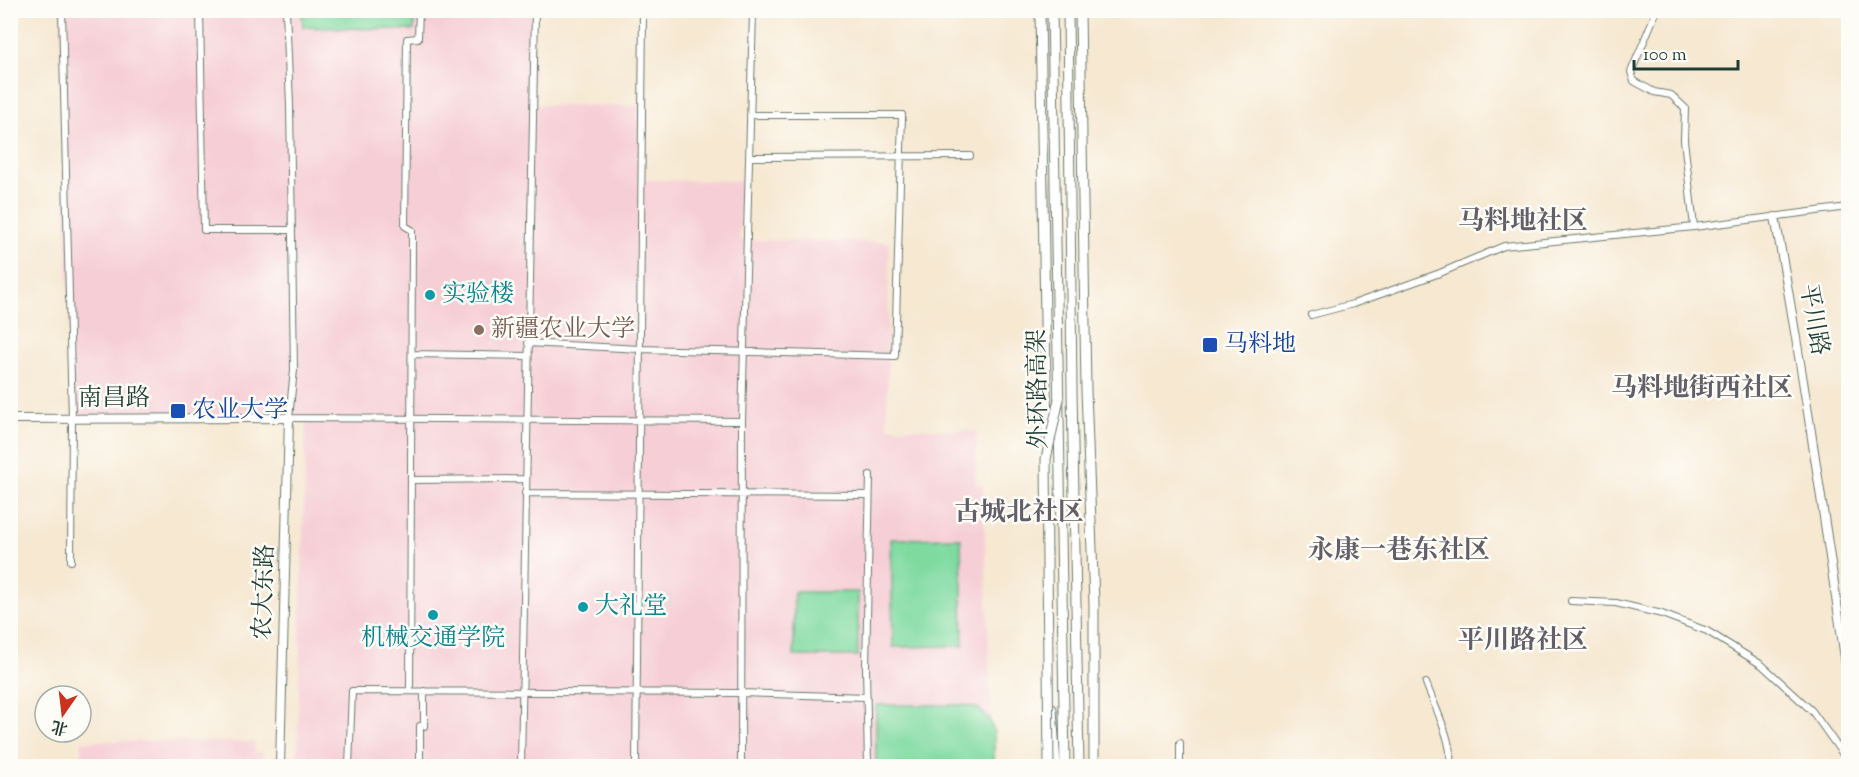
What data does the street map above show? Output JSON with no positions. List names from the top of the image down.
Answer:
{
  "streets": {
    "main road": ["外环路高架", "农大东路"],
    "street": ["平川路", "南昌路"]
  },
  "crossings": [
    ["南昌路", "农大东路"]
  ],
  "districts": [
    "马料地社区",
    "马料地街西社区",
    "古城北社区",
    "永康一巷东社区",
    "平川路社区"
  ],
  "places": {
    "other": [
      "实验楼",
      "新疆农业大学",
      "大礼堂",
      "机械交通学院"
    ],
    "transit": ["马料地", "农业大学"]
  },
  "scale_bar": "100 m",
  "north": "bottom"
}
